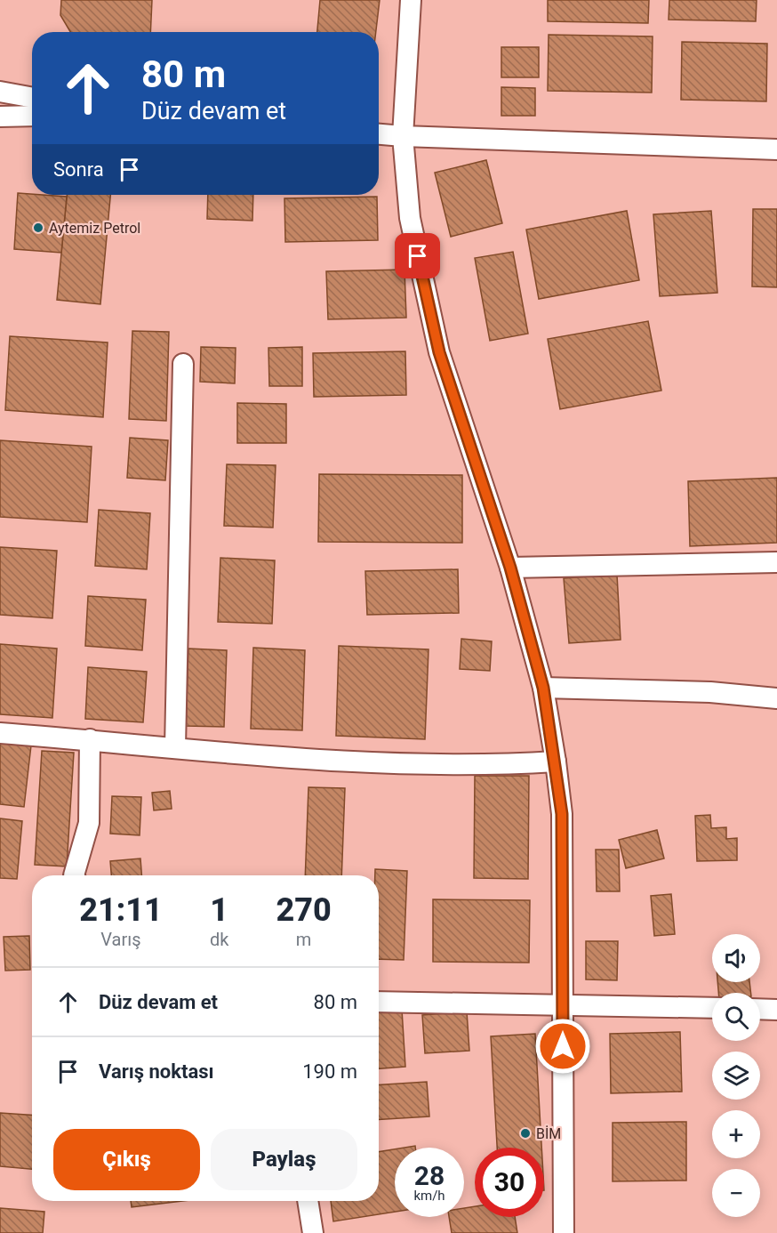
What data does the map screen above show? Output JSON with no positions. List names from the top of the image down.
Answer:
{
  "places": ["Aytemiz Petrol", "BİM"],
  "page": {
    "turn": ["80 m", "Düz devam et"],
    "then": "Sonra",
    "eta": [
      "21:11",
      "Varış",
      "1",
      "dk",
      "270",
      "m"
    ],
    "map_buttons": ["+", "−"],
    "list": [
      {
        "name": "Düz devam et",
        "value": "80 m"
      },
      {
        "name": "Varış noktası",
        "value": "190 m"
      }
    ],
    "buttons": ["Çıkış", "Paylaş"],
    "speed": "28 km/h",
    "limit": "30"
  }
}
